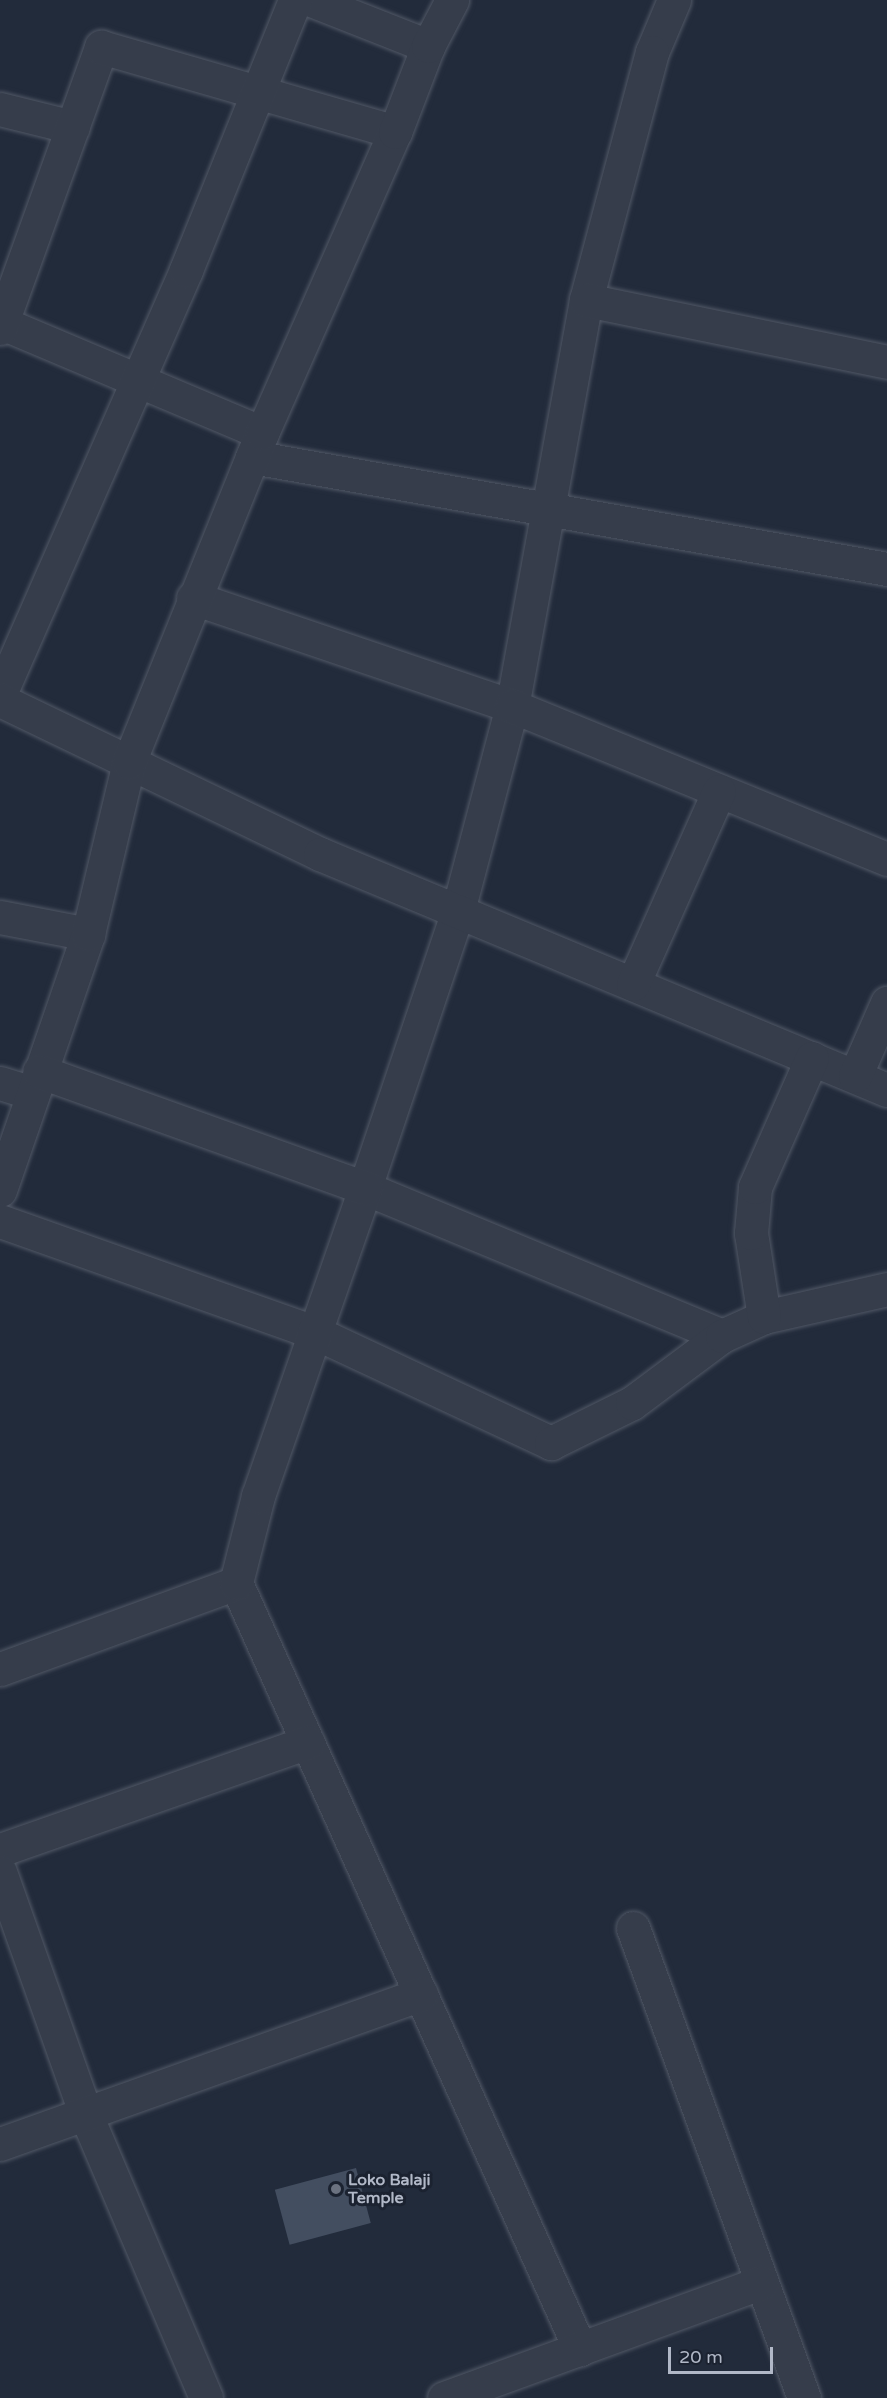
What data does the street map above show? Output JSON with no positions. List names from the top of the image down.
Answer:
{
  "places": ["Loko Balaji Temple"],
  "scale_bar": "20 m"
}
